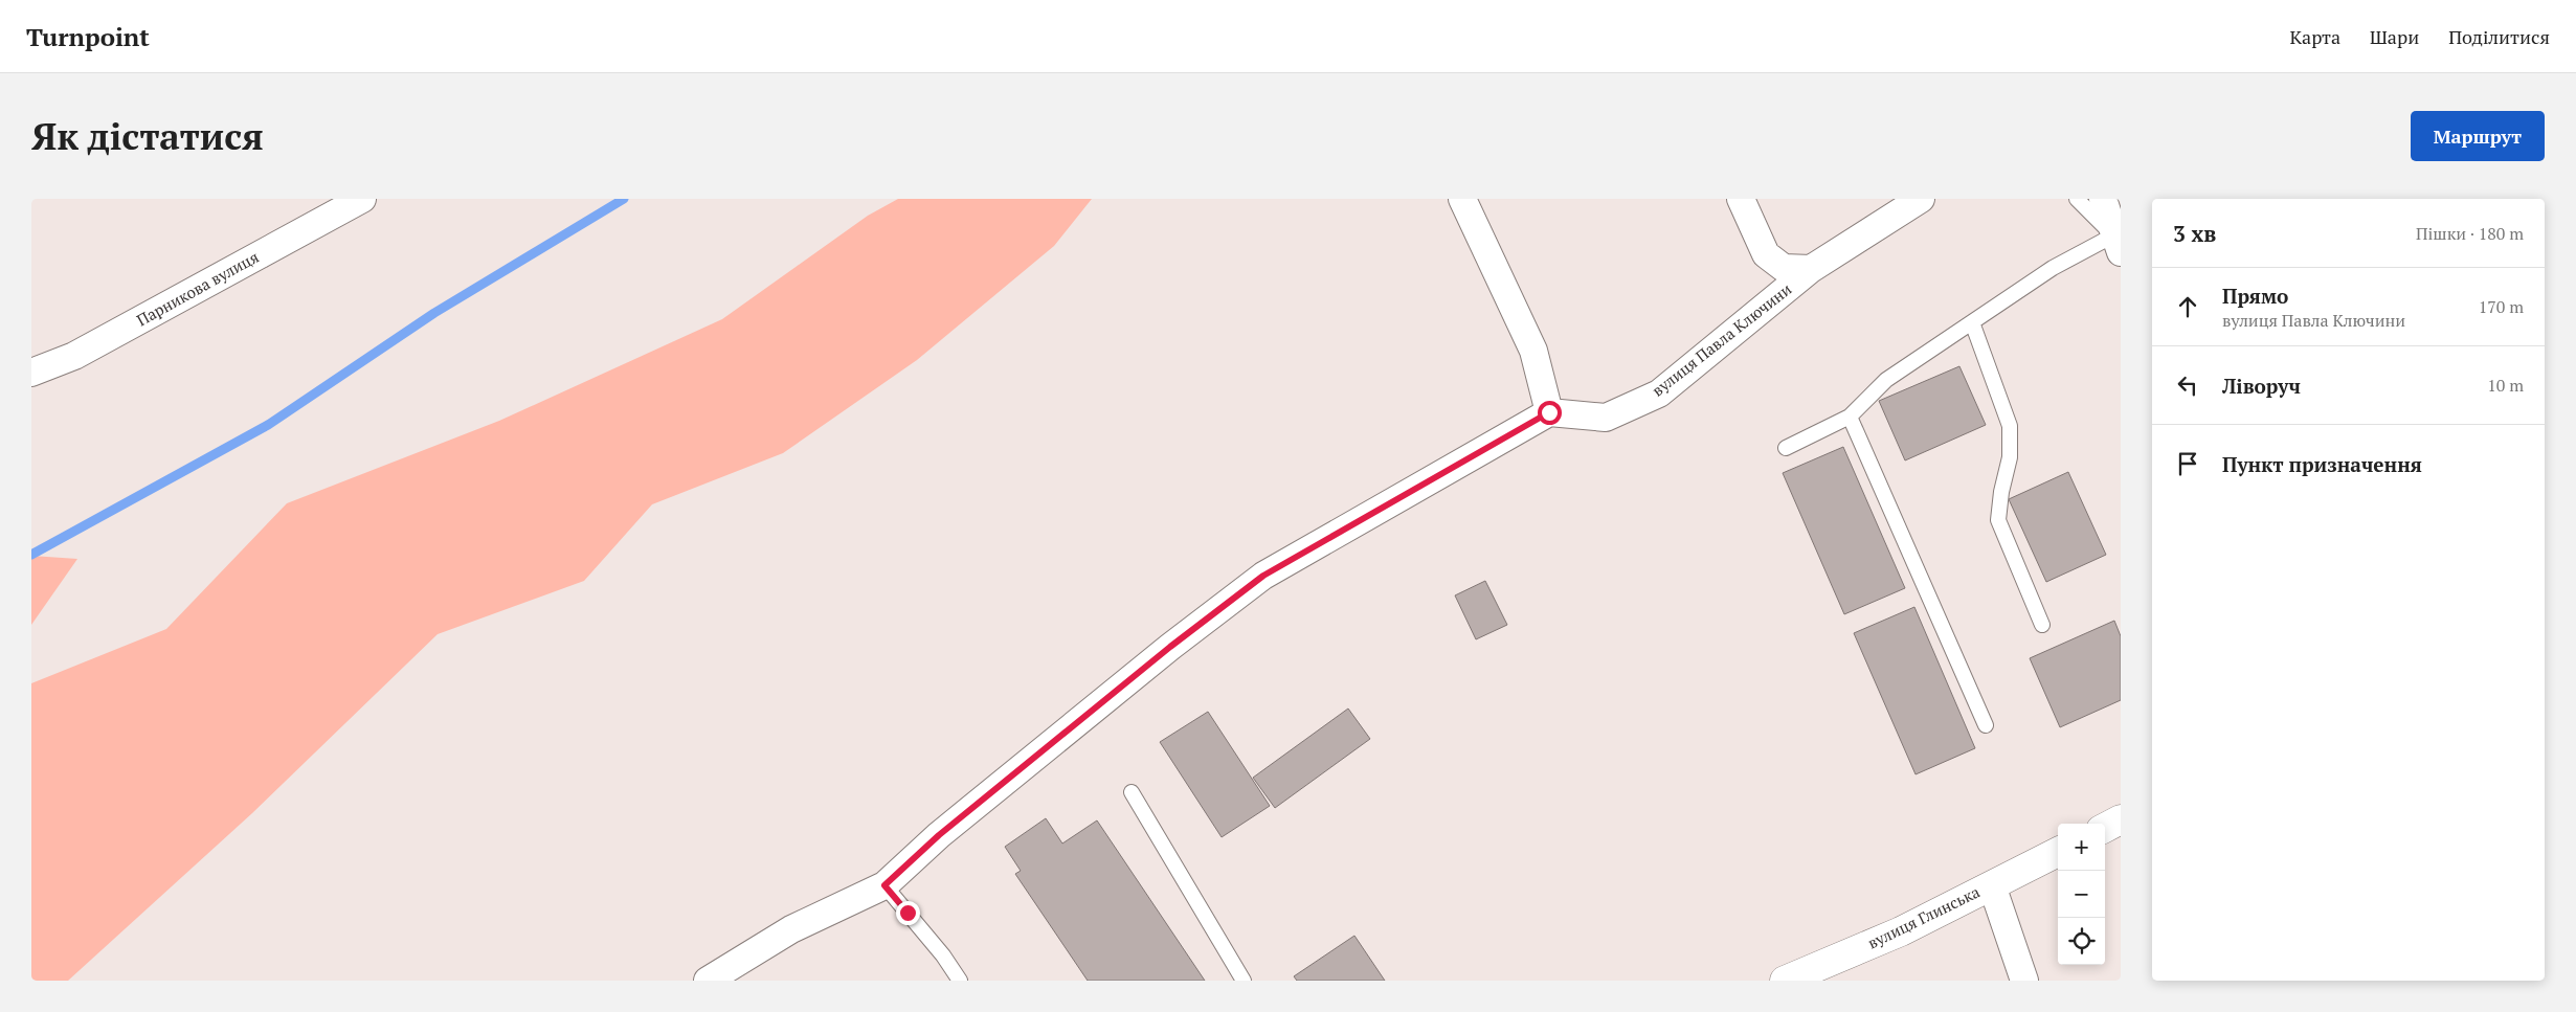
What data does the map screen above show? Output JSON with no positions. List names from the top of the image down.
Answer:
{
  "streets": {
    "main road": ["вулиця Глинська"],
    "street": ["Парникова вулиця", "вулиця Павла Ключини"]
  },
  "page": {
    "header": "Turnpoint",
    "nav": ["Карта", "Шари", "Поділитися"],
    "buttons": "Маршрут",
    "title": "Як дістатися",
    "heading": ["3 хв", "Пішки · 180 m"],
    "list": [
      ["Прямо", "вулиця Павла Ключини", "170 m"],
      ["Ліворуч", "10 m"],
      "Пункт призначення"
    ],
    "map_buttons": ["+", "−"]
  }
}
